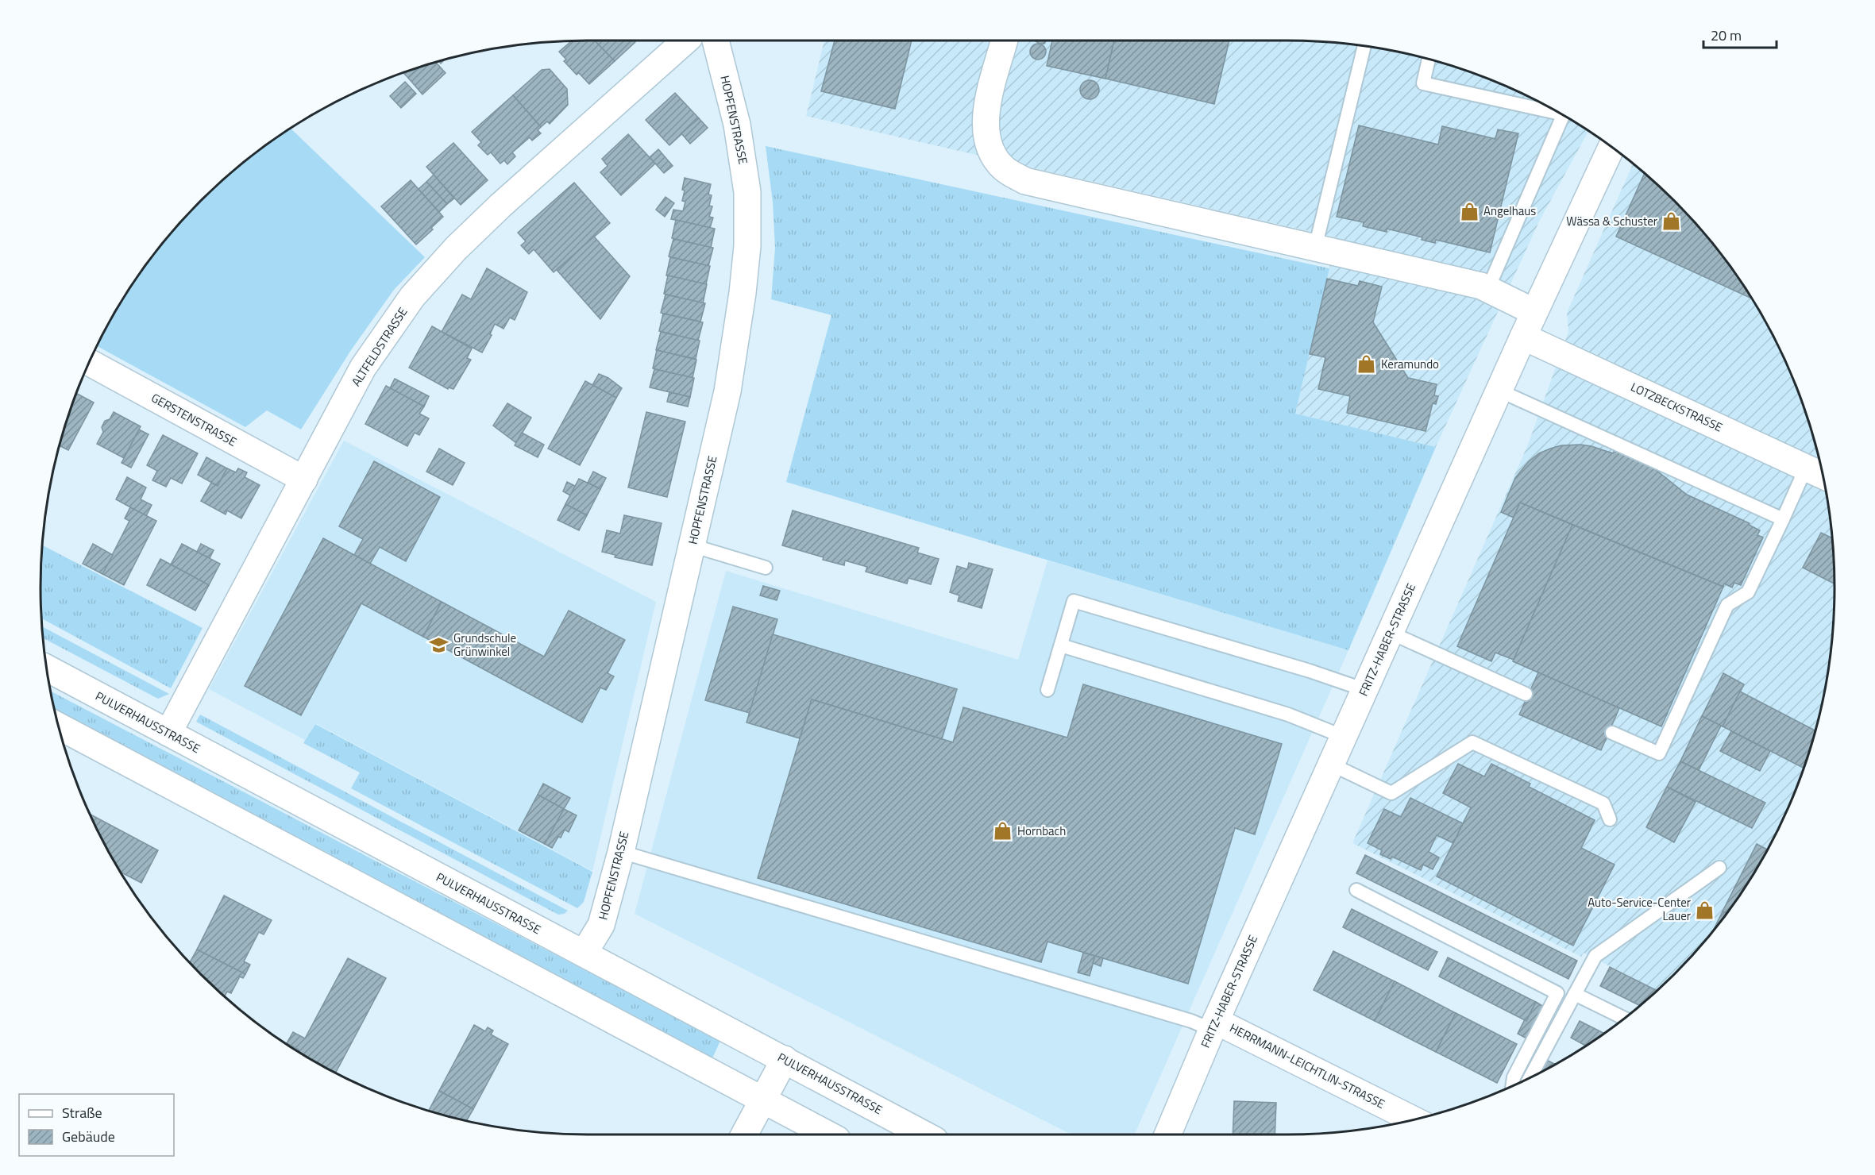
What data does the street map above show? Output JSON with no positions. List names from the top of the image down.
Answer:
{
  "streets": {
    "street": [
      "HOPFENSTRASSE",
      "ALTFELDSTRASSE",
      "LOTZBECKSTRASSE",
      "GERSTENSTRASSE",
      "FRITZ-HABER-STRASSE",
      "PULVERHAUSSTRASSE",
      "HERRMANN-LEICHTLIN-STRASSE"
    ]
  },
  "crossings": [
    ["HOPFENSTRASSE", "PULVERHAUSSTRASSE"],
    ["ALTFELDSTRASSE", "GERSTENSTRASSE"],
    ["ALTFELDSTRASSE", "PULVERHAUSSTRASSE"],
    ["LOTZBECKSTRASSE", "FRITZ-HABER-STRASSE"],
    ["FRITZ-HABER-STRASSE", "HERRMANN-LEICHTLIN-STRASSE"]
  ],
  "places": {
    "shop": [
      "Angelhaus",
      "Wässa & Schuster",
      "Keramundo",
      "Hornbach",
      "Auto-Service-Center Lauer"
    ],
    "school or university": ["Grundschule Grünwinkel"]
  },
  "legend": ["Straße", "Gebäude"],
  "scale_bar": "20 m"
}
